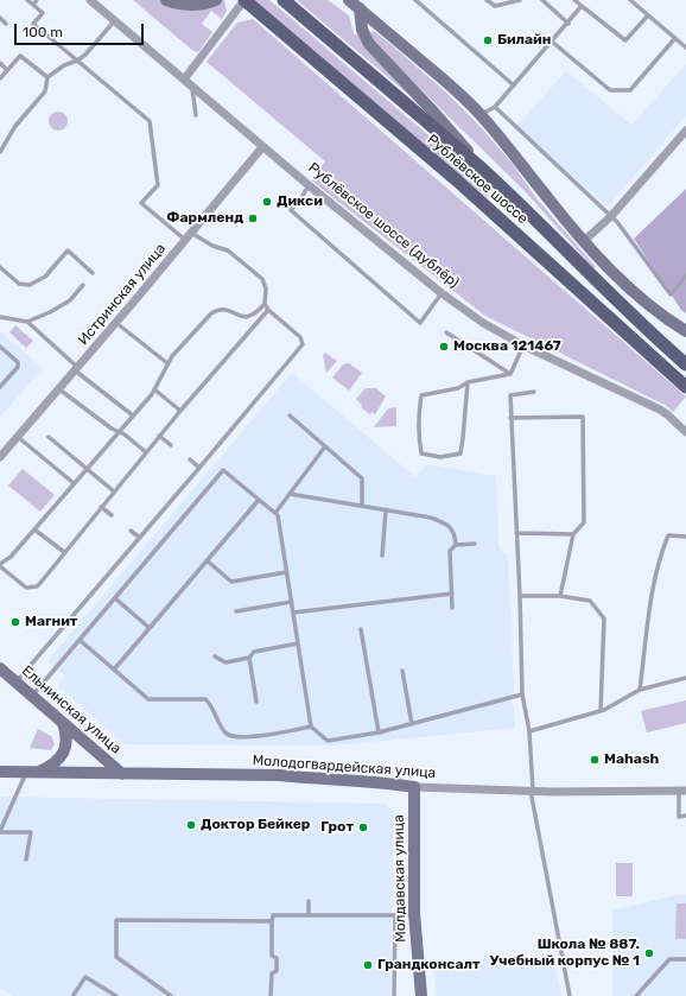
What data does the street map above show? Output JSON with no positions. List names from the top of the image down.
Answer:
{
  "streets": {
    "main road": ["Рублёвское шоссе"],
    "street": [
      "Рублёвское шоссе (дублёр)",
      "Истринская улица",
      "Ельнинская улица",
      "Молодогвардейская улица",
      "Молдавская улица"
    ]
  },
  "crossings": [
    ["Рублёвское шоссе (дублёр)", "Истринская улица"],
    ["Ельнинская улица", "Молодогвардейская улица"],
    ["Молодогвардейская улица", "Молдавская улица"]
  ],
  "places": [
    "Билайн",
    "Дикси",
    "Фармленд",
    "Москва 121467",
    "Магнит",
    "Mahash",
    "Доктор Бейкер",
    "Грот",
    "Школа № 887. Учебный корпус № 1",
    "Грандконсалт"
  ],
  "scale_bar": "100 m"
}
